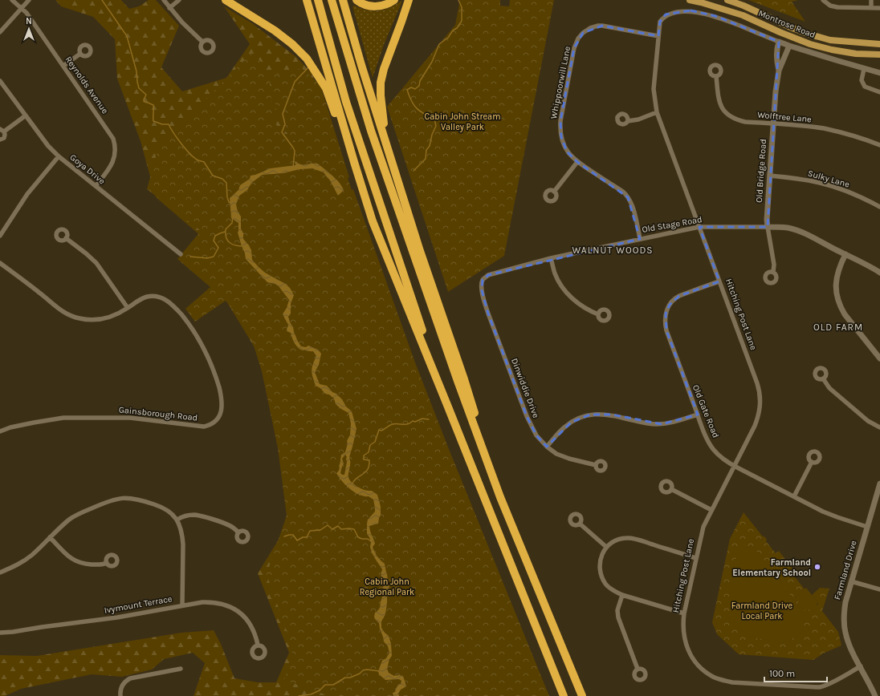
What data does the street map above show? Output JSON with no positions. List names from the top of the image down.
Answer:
{
  "streets": {
    "main road": ["Montrose Road"],
    "street": [
      "Whippoorwill Lane",
      "Reynolds Avenue",
      "Wolftree Lane",
      "Goya Drive",
      "Old Bridge Road",
      "Sulky Lane",
      "Old Stage Road",
      "Hitching Post Lane",
      "Dinwiddie Drive",
      "Old Gate Road",
      "Gainsborough Road",
      "Farmland Drive",
      "Ivymount Terrace"
    ]
  },
  "crossings": [
    ["Whippoorwill Lane", "Old Stage Road"],
    ["Whippoorwill Lane", "Hitching Post Lane"],
    ["Reynolds Avenue", "Goya Drive"],
    ["Wolftree Lane", "Old Bridge Road"],
    ["Old Bridge Road", "Sulky Lane"],
    ["Old Bridge Road", "Old Stage Road"],
    ["Old Bridge Road", "Hitching Post Lane"],
    ["Old Stage Road", "Hitching Post Lane"],
    ["Old Stage Road", "Dinwiddie Drive"],
    ["Hitching Post Lane", "Old Gate Road"],
    ["Hitching Post Lane", "Farmland Drive"],
    ["Old Gate Road", "Farmland Drive"]
  ],
  "districts": ["WALNUT WOODS", "OLD FARM"],
  "parks": ["Cabin John Stream Valley Park", "Cabin John Regional Park", "Farmland Drive Local Park"],
  "places": ["Farmland Elementary School"],
  "scale_bar": "100 m",
  "north": "top"
}
